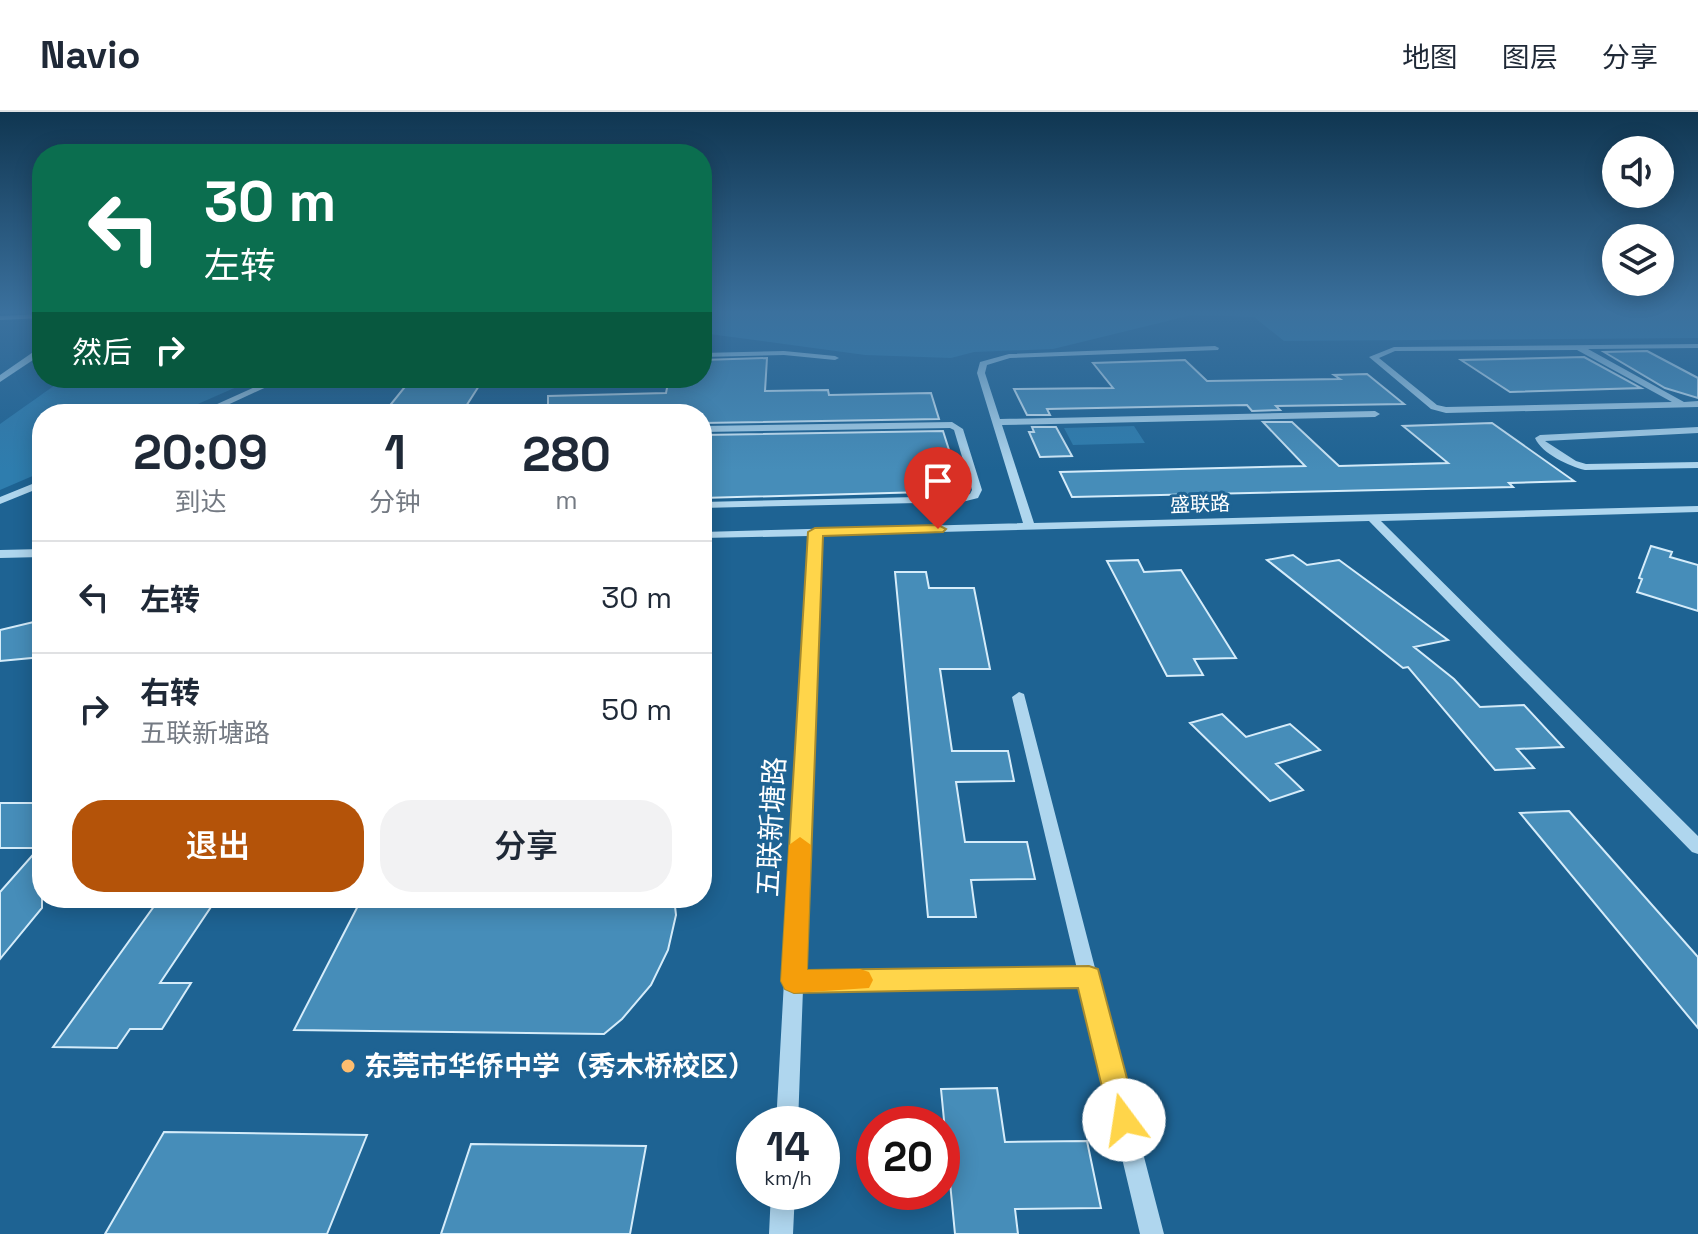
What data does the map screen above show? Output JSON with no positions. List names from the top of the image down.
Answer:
{
  "streets": {
    "street": ["盛联路", "五联新塘路"]
  },
  "crossings": [
    ["盛联路", "五联新塘路"]
  ],
  "places": ["东莞市华侨中学（秀木桥校区）"],
  "page": {
    "header": "Navio",
    "nav": ["地图", "图层", "分享"],
    "turn": ["30 m", "左转"],
    "then": "然后",
    "eta": [
      "20:09",
      "到达",
      "1",
      "分钟",
      "280",
      "m"
    ],
    "list": [
      {
        "name": "左转",
        "value": "30 m"
      },
      {
        "name": "右转",
        "note": "五联新塘路",
        "value": "50 m"
      }
    ],
    "buttons": ["退出", "分享"],
    "speed": "14 km/h",
    "limit": "20"
  }
}
